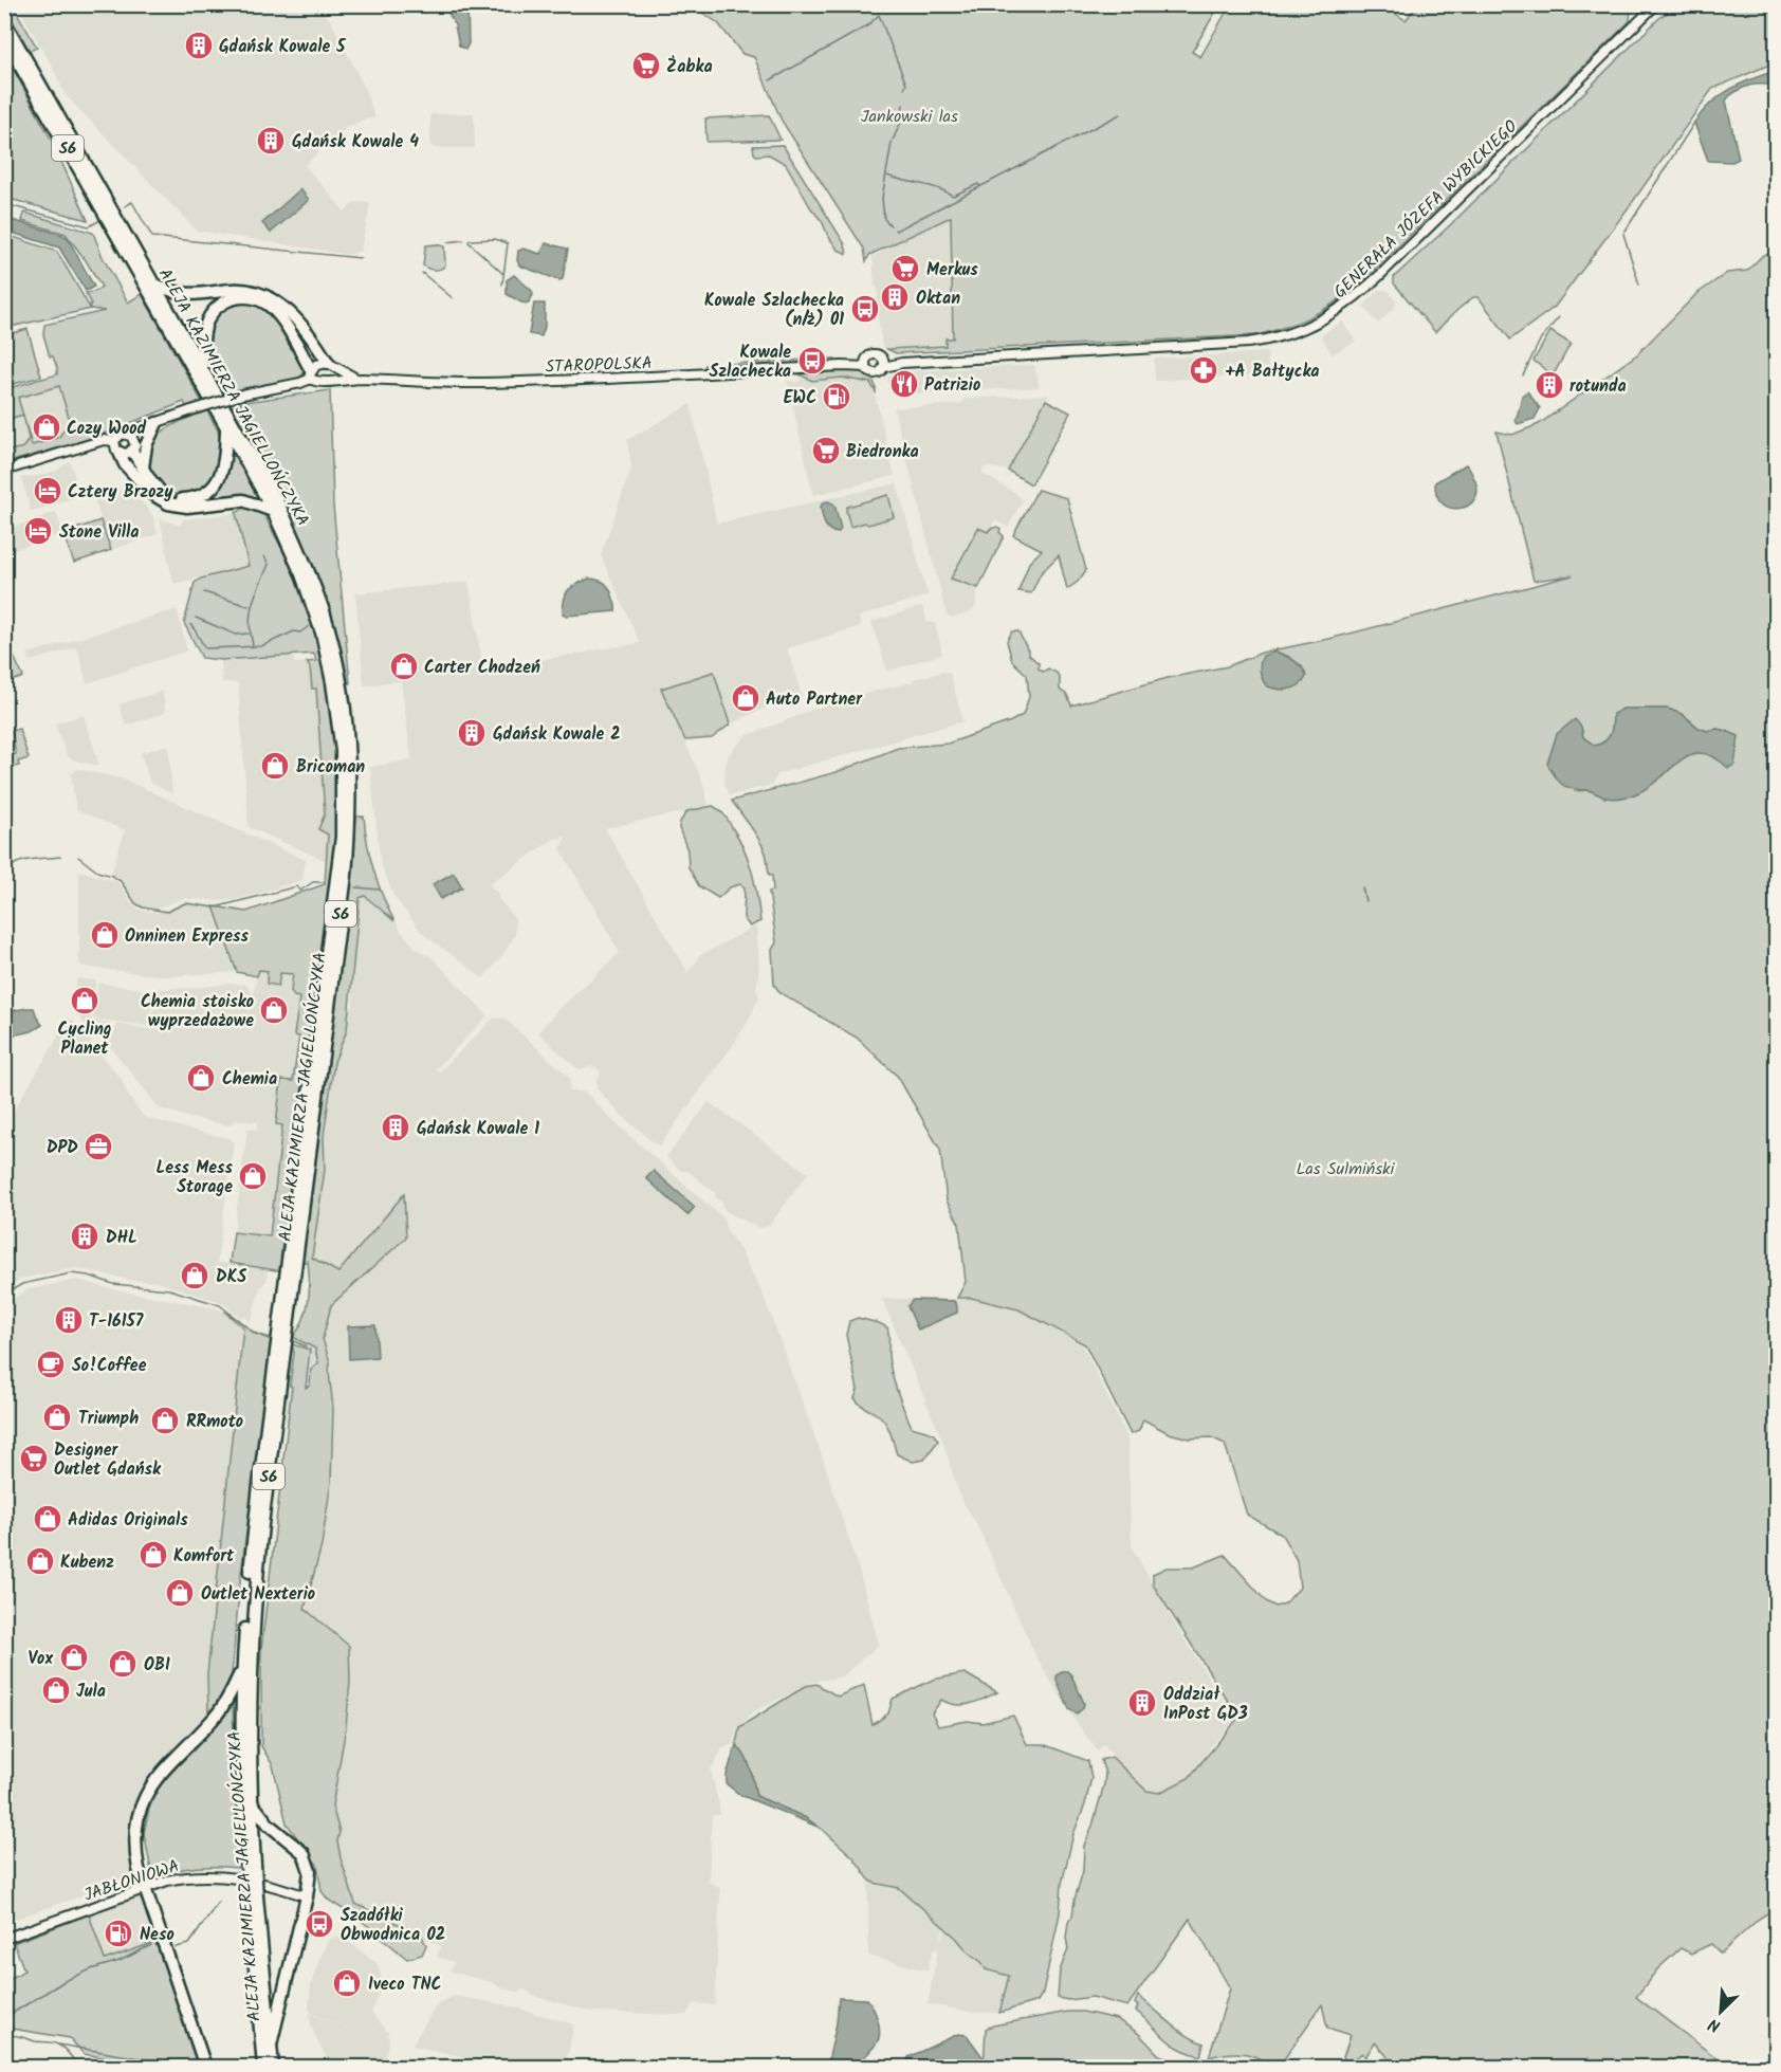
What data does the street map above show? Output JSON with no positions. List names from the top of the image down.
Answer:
{
  "streets": {
    "highway": ["S6", "ALEJA KAZIMIERZA JAGIELLOŃCZYKA"],
    "main road": ["GENERAŁA JÓZEFA WYBICKIEGO", "STAROPOLSKA", "JABŁONIOWA"]
  },
  "crossings": [
    ["GENERAŁA JÓZEFA WYBICKIEGO", "STAROPOLSKA"]
  ],
  "parks": ["Jankowski las", "Las Sulmiński"],
  "places": {
    "building": [
      "Gdańsk Kowale 5",
      "Gdańsk Kowale 4",
      "Oktan",
      "rotunda",
      "Gdańsk Kowale 2",
      "Gdańsk Kowale 1",
      "DHL",
      "T-16157",
      "Oddział InPost GD3"
    ],
    "supermarket": [
      "Żabka",
      "Merkus",
      "Biedronka",
      "Designer Outlet Gdańsk"
    ],
    "bus stop": ["Kowale Szlachecka (n/ż) 01", "Kowale Szlachecka", "Szadółki Obwodnica 02"],
    "pharmacy": ["+A Bałtycka"],
    "restaurant": ["Patrizio"],
    "fuel station": ["EWC", "Neso"],
    "shop": [
      "Cozy Wood",
      "Carter Chodzeń",
      "Auto Partner",
      "Bricoman",
      "Onninen Express",
      "Cycling Planet",
      "Chemia stoisko wyprzedażowe",
      "Chemia",
      "Less Mess Storage",
      "DKS",
      "Triumph",
      "RRmoto",
      "Adidas Originals",
      "Komfort",
      "Kubenz",
      "Outlet Nexterio",
      "Vox",
      "OBI",
      "Jula",
      "Iveco TNC"
    ],
    "hotel": ["Cztery Brzozy", "Stone Villa"],
    "office": ["DPD"],
    "cafe": ["So!Coffee"]
  },
  "north": "bottom left"
}
